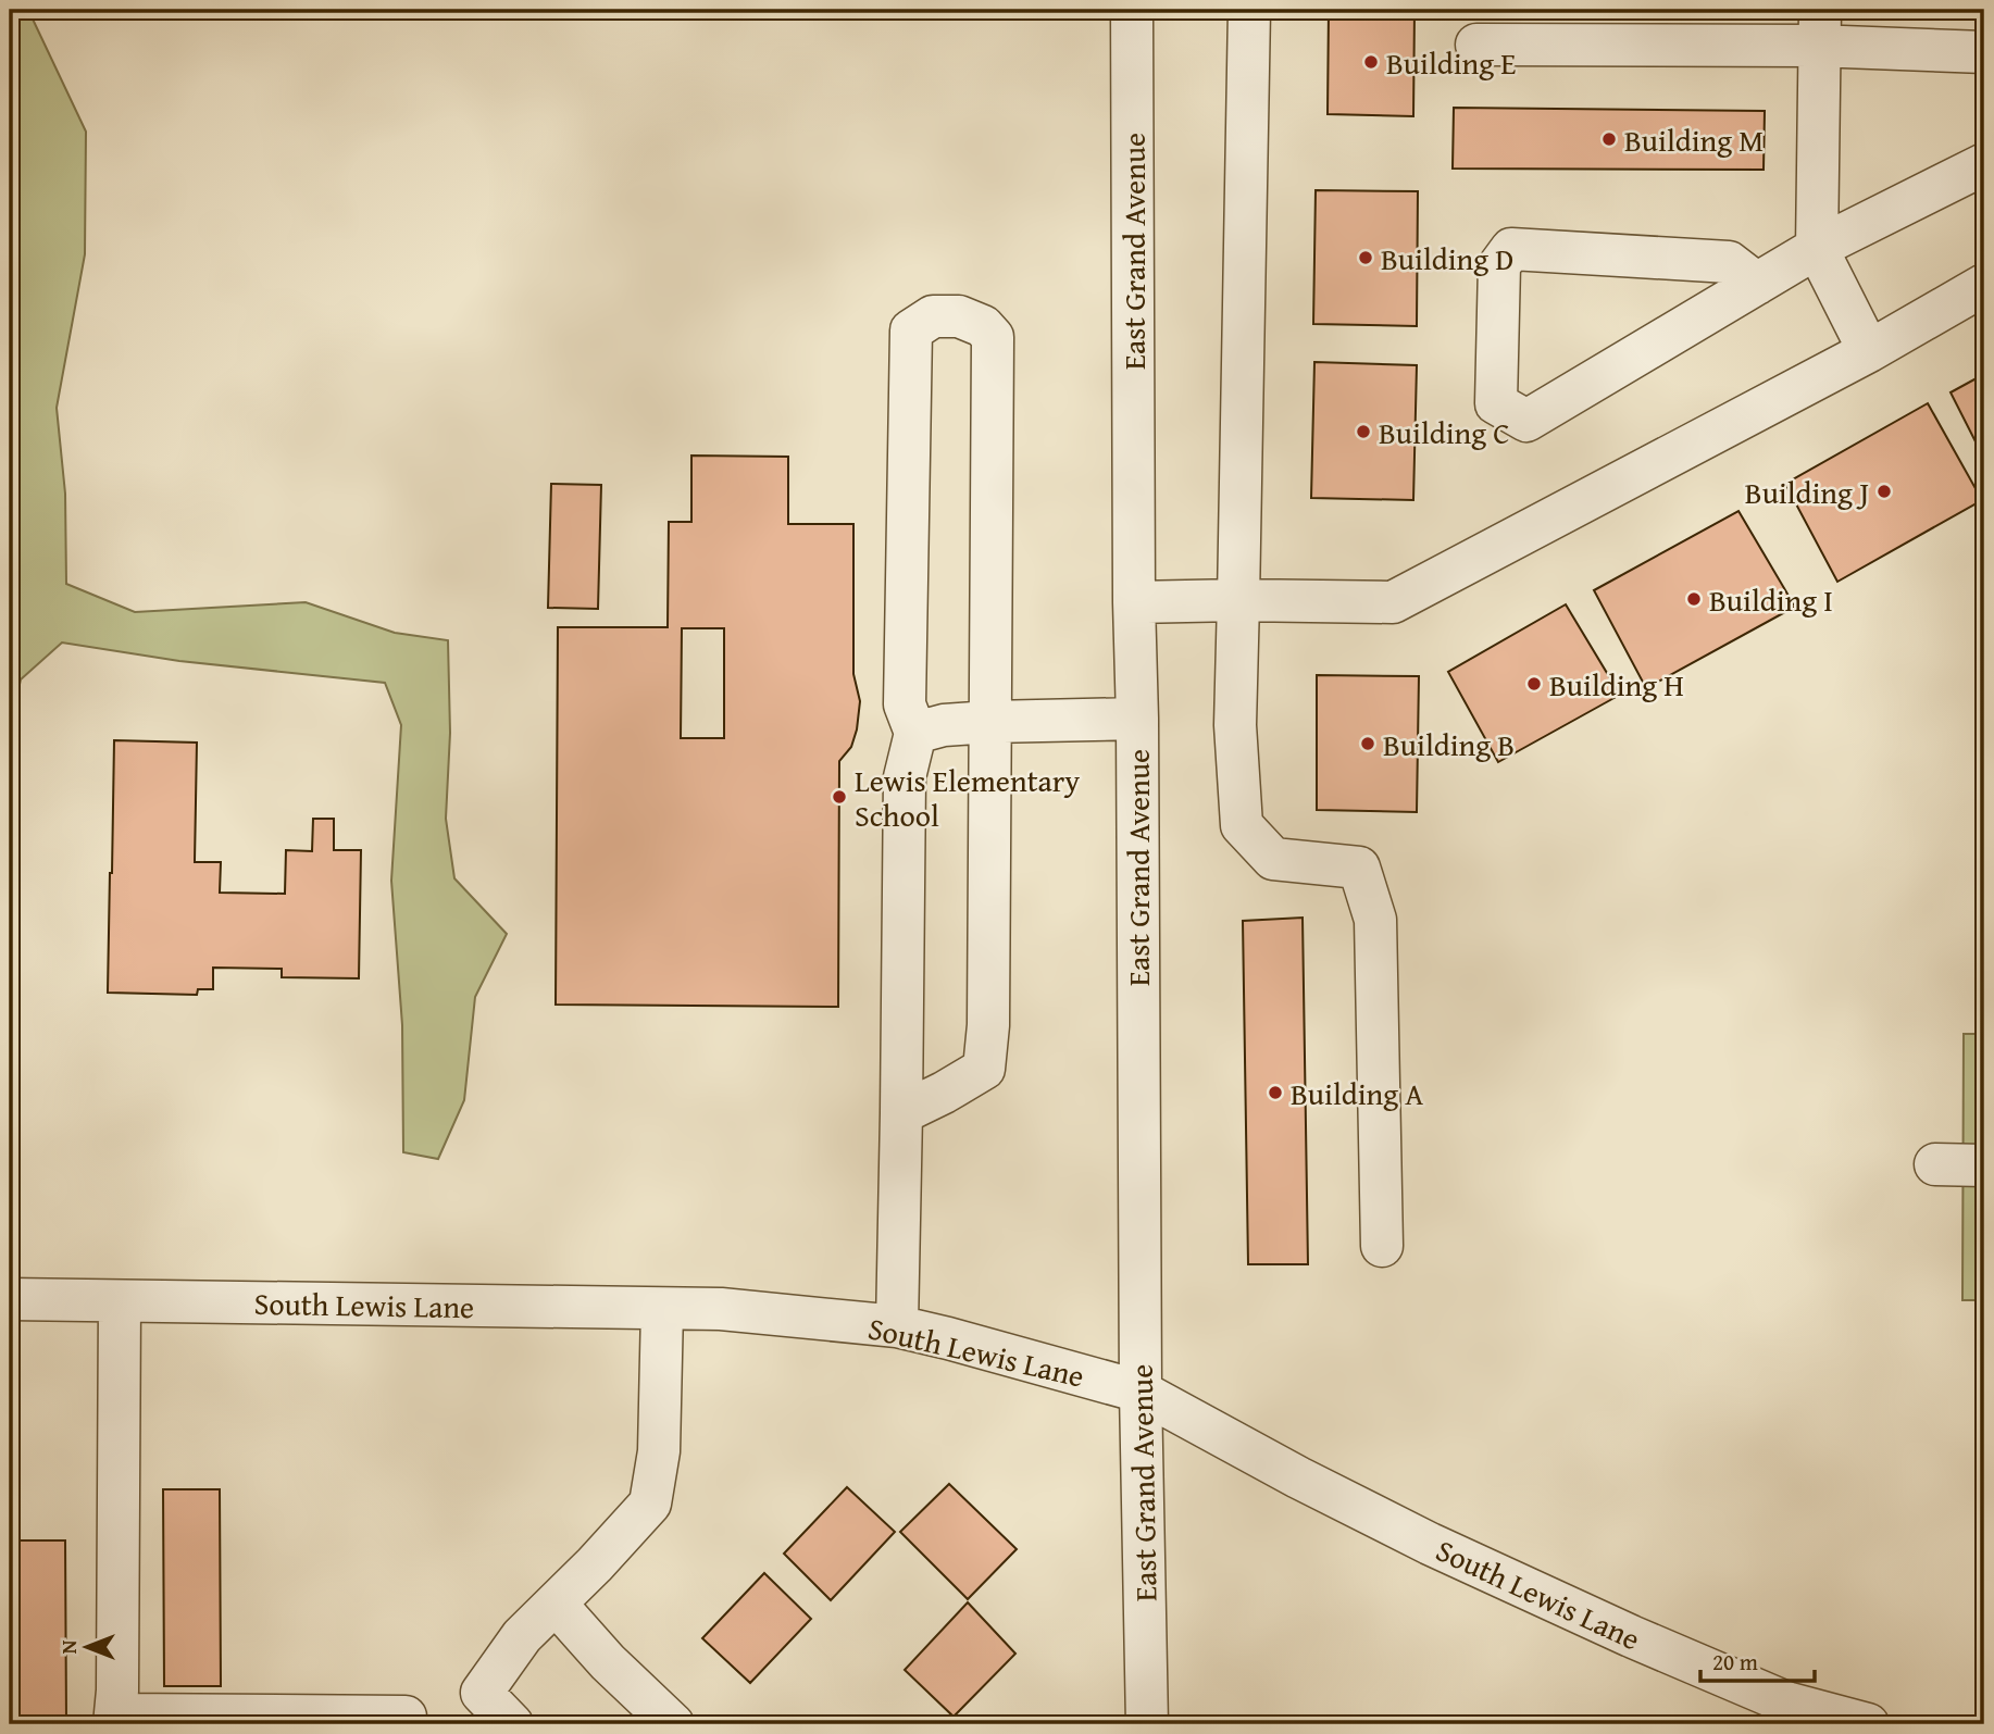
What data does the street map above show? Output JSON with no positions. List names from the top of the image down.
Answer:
{
  "streets": {
    "street": ["East Grand Avenue", "South Lewis Lane"]
  },
  "crossings": [
    ["East Grand Avenue", "South Lewis Lane"]
  ],
  "places": [
    "Building E",
    "Building M",
    "Building D",
    "Building C",
    "Building J",
    "Building I",
    "Building H",
    "Building B",
    "Lewis Elementary School",
    "Building A"
  ],
  "scale_bar": "20 m",
  "north": "left"
}
